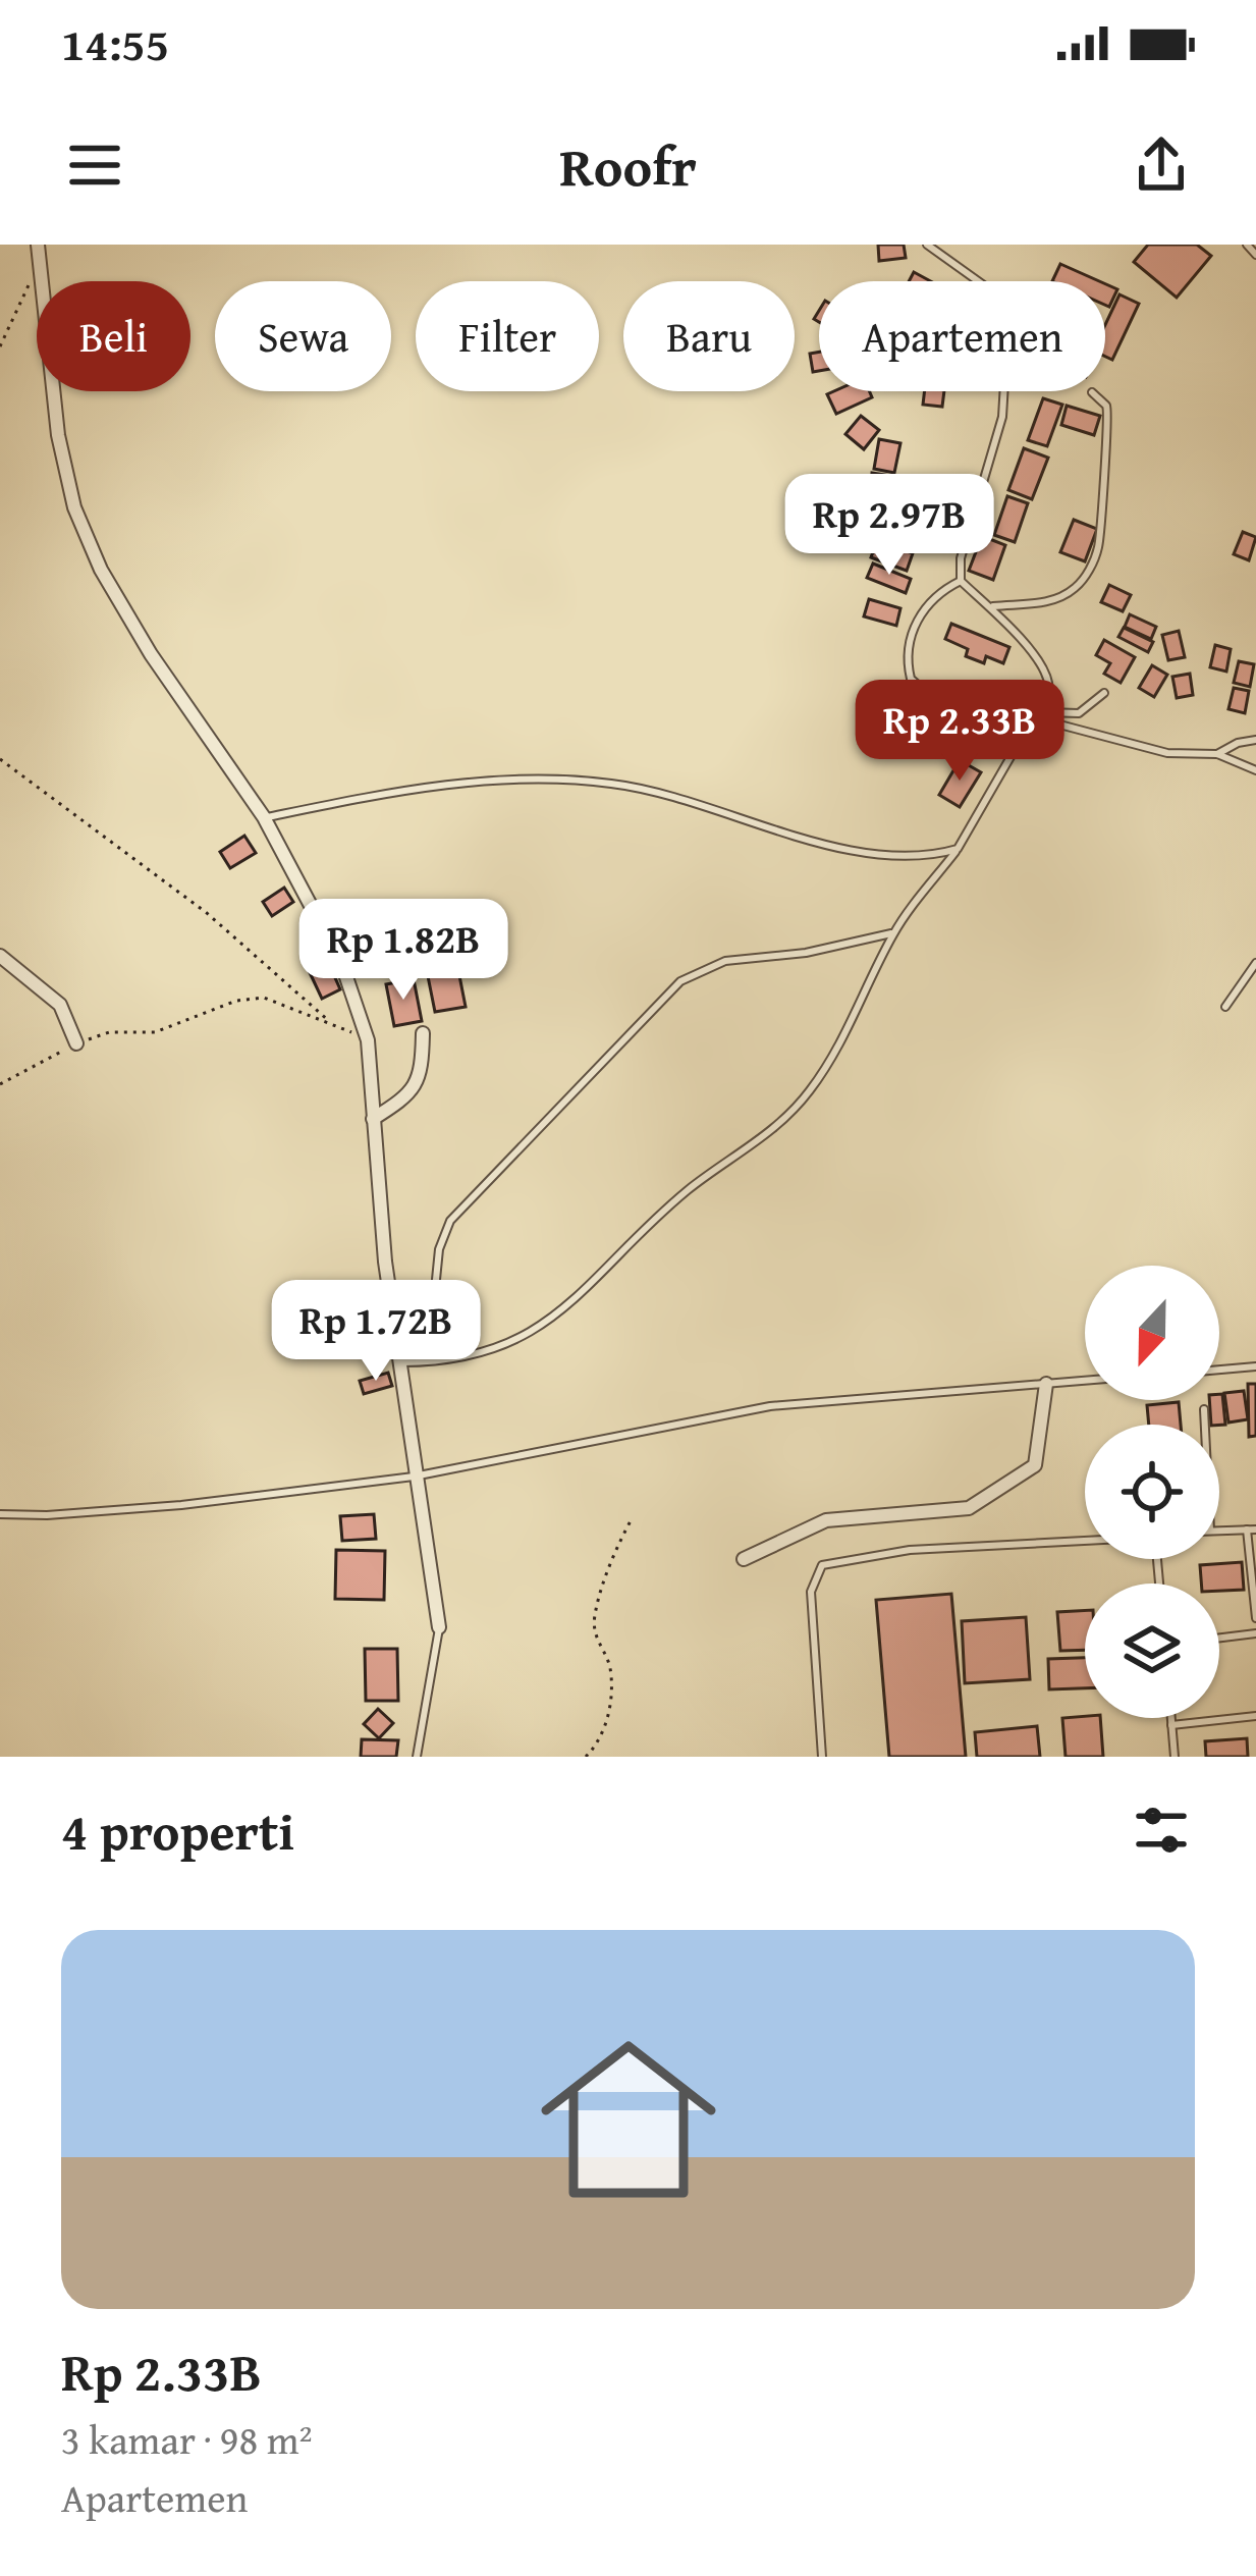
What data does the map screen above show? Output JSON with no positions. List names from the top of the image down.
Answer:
{
  "north": "bottom",
  "page": {
    "status": "14:55",
    "header": "Roofr",
    "chip": [
      "Beli",
      "Sewa",
      "Filter",
      "Baru",
      "Apartemen"
    ],
    "price": [
      "Rp 2.97B",
      "Rp 2.33B",
      "Rp 1.82B",
      "Rp 1.72B"
    ],
    "heading": "4 properti",
    "list": [
      {
        "name": "Rp 2.33B",
        "note": "3 kamar · 98 m² · Apartemen"
      }
    ]
  }
}
